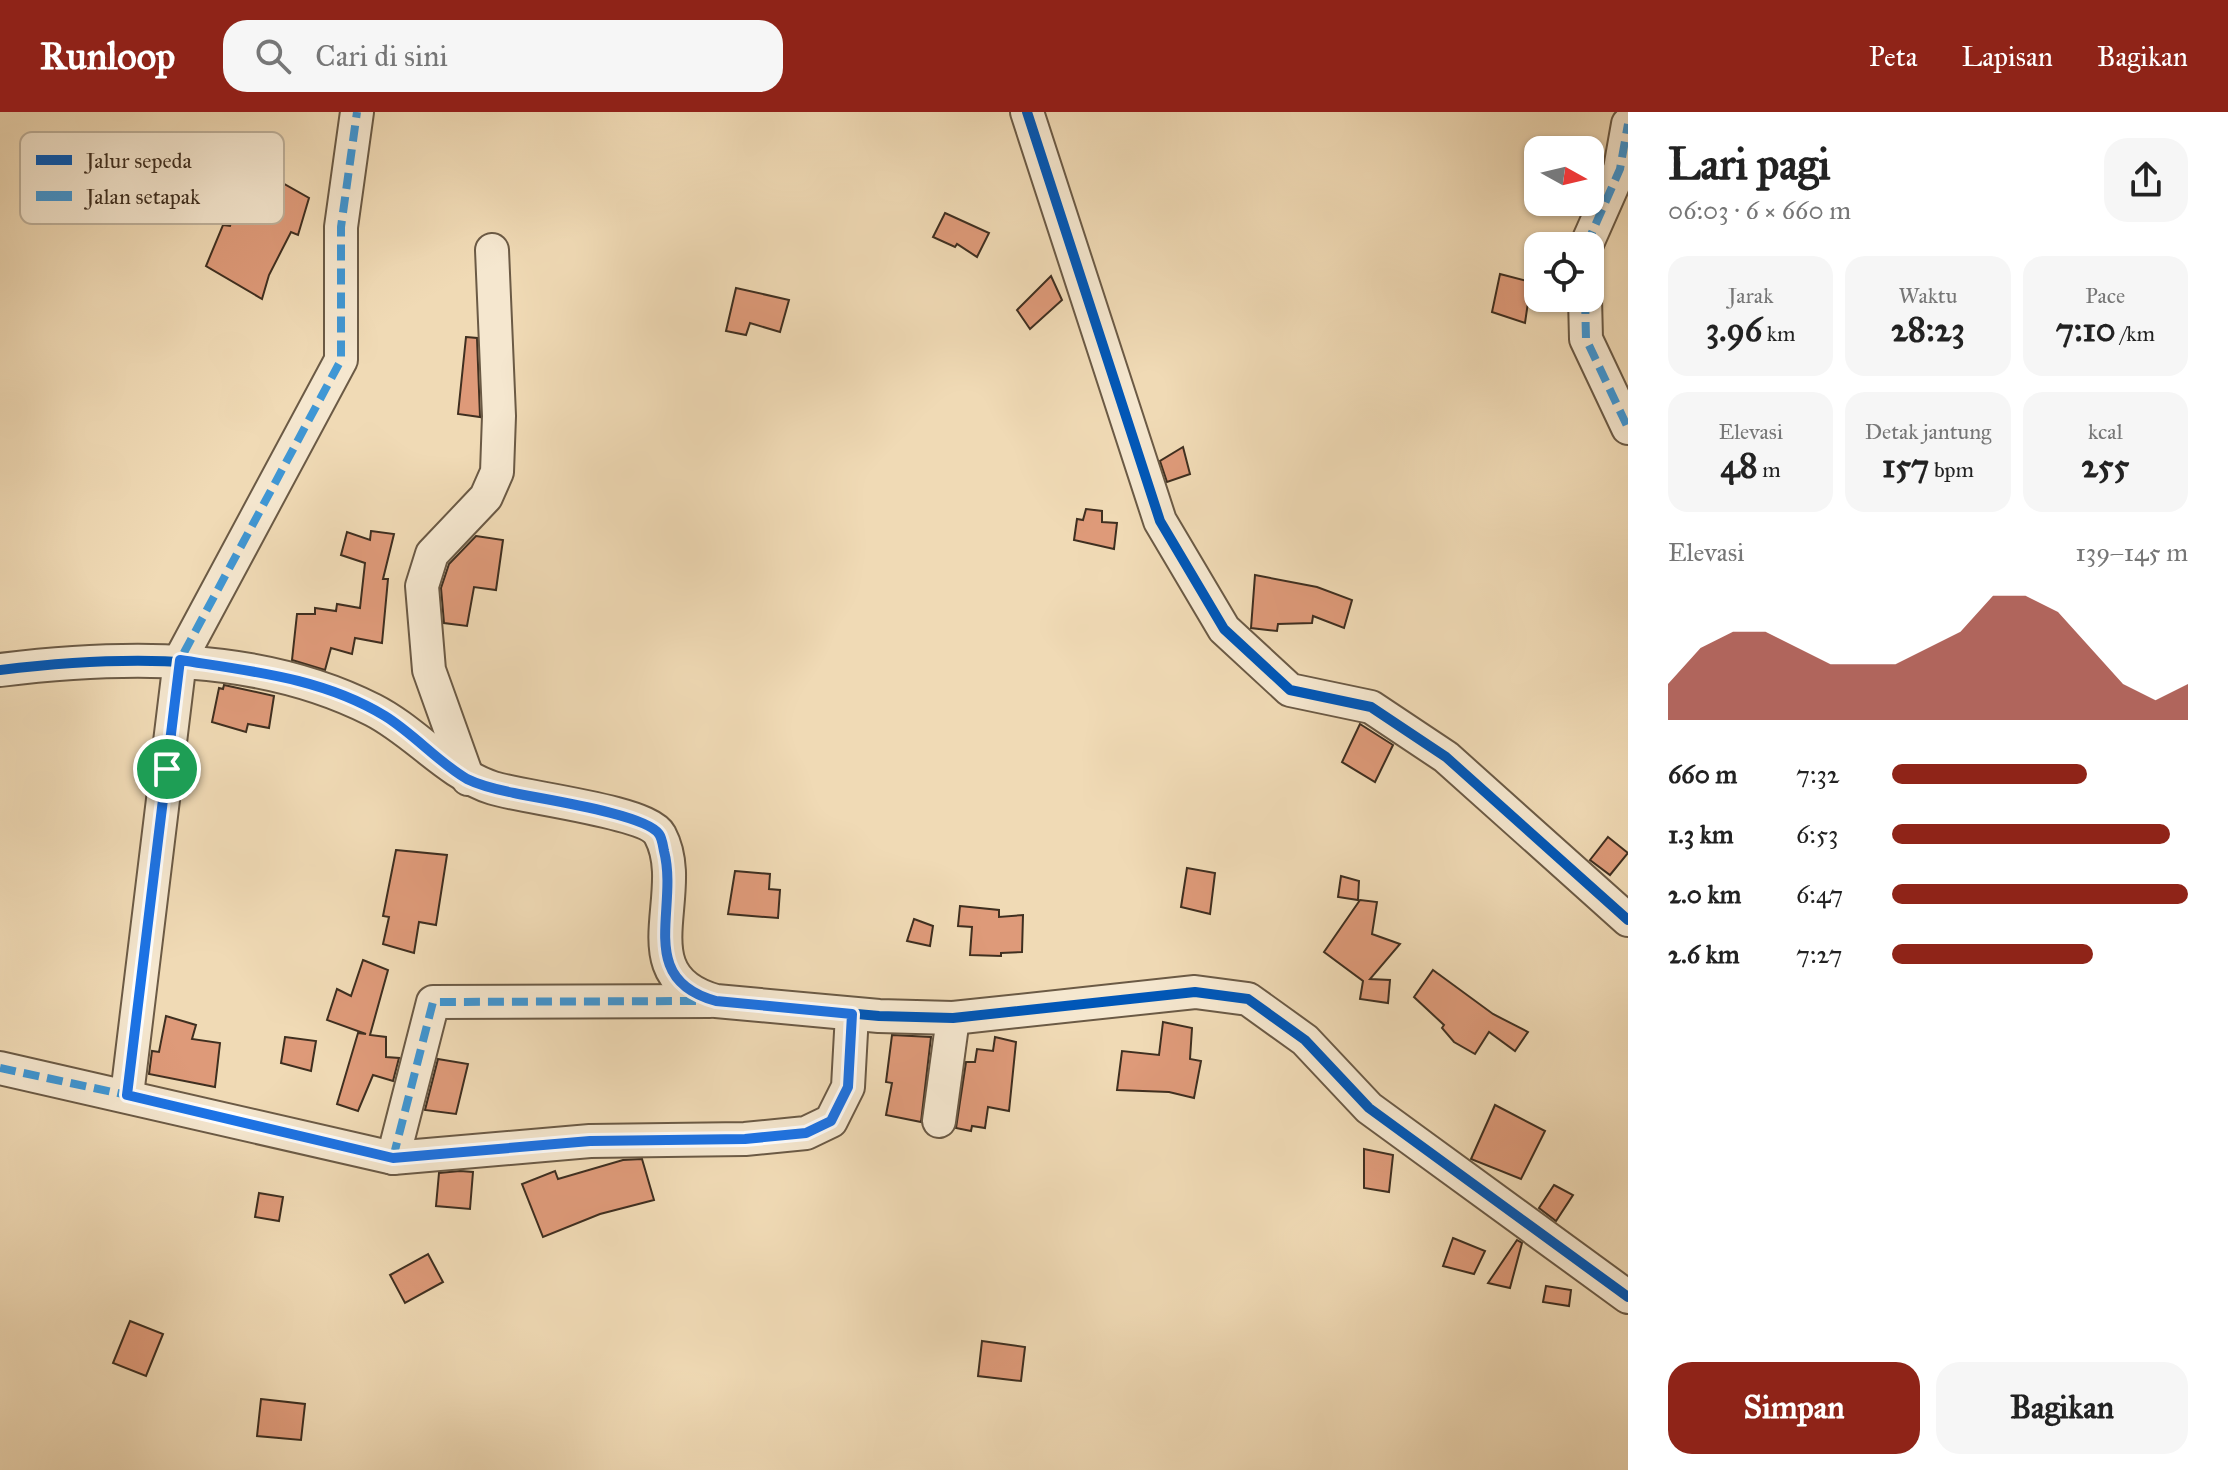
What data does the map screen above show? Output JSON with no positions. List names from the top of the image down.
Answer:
{
  "legend": ["Jalur sepeda", "Jalan setapak"],
  "north": "right",
  "page": {
    "header": "Runloop",
    "search": "Cari di sini",
    "nav": ["Peta", "Lapisan", "Bagikan"],
    "heading": ["Lari pagi", "06:03 · 6 × 660 m"],
    "stats": [
      ["Jarak", "3.96 km"],
      ["Waktu", "28:23"],
      ["Pace", "7:10 /km"],
      ["Elevasi", "48 m"],
      ["Detak jantung", "157 bpm"],
      ["kcal", "255"]
    ],
    "chart": ["Elevasi", "139–145 m"],
    "list": [
      {
        "name": "660 m",
        "note": "7:32"
      },
      {
        "name": "1.3 km",
        "note": "6:53"
      },
      {
        "name": "2.0 km",
        "note": "6:47"
      },
      {
        "name": "2.6 km",
        "note": "7:27"
      }
    ],
    "buttons": ["Simpan", "Bagikan"]
  }
}
